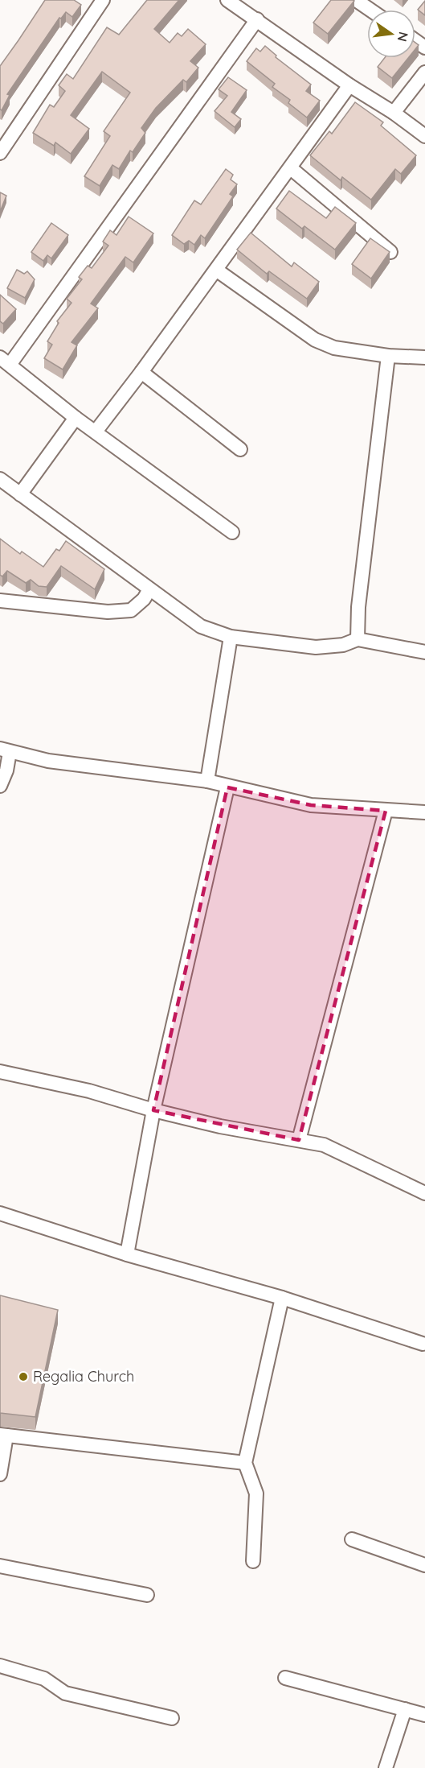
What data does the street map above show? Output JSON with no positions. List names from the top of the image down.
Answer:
{
  "places": ["Regalia Church"],
  "north": "right"
}
